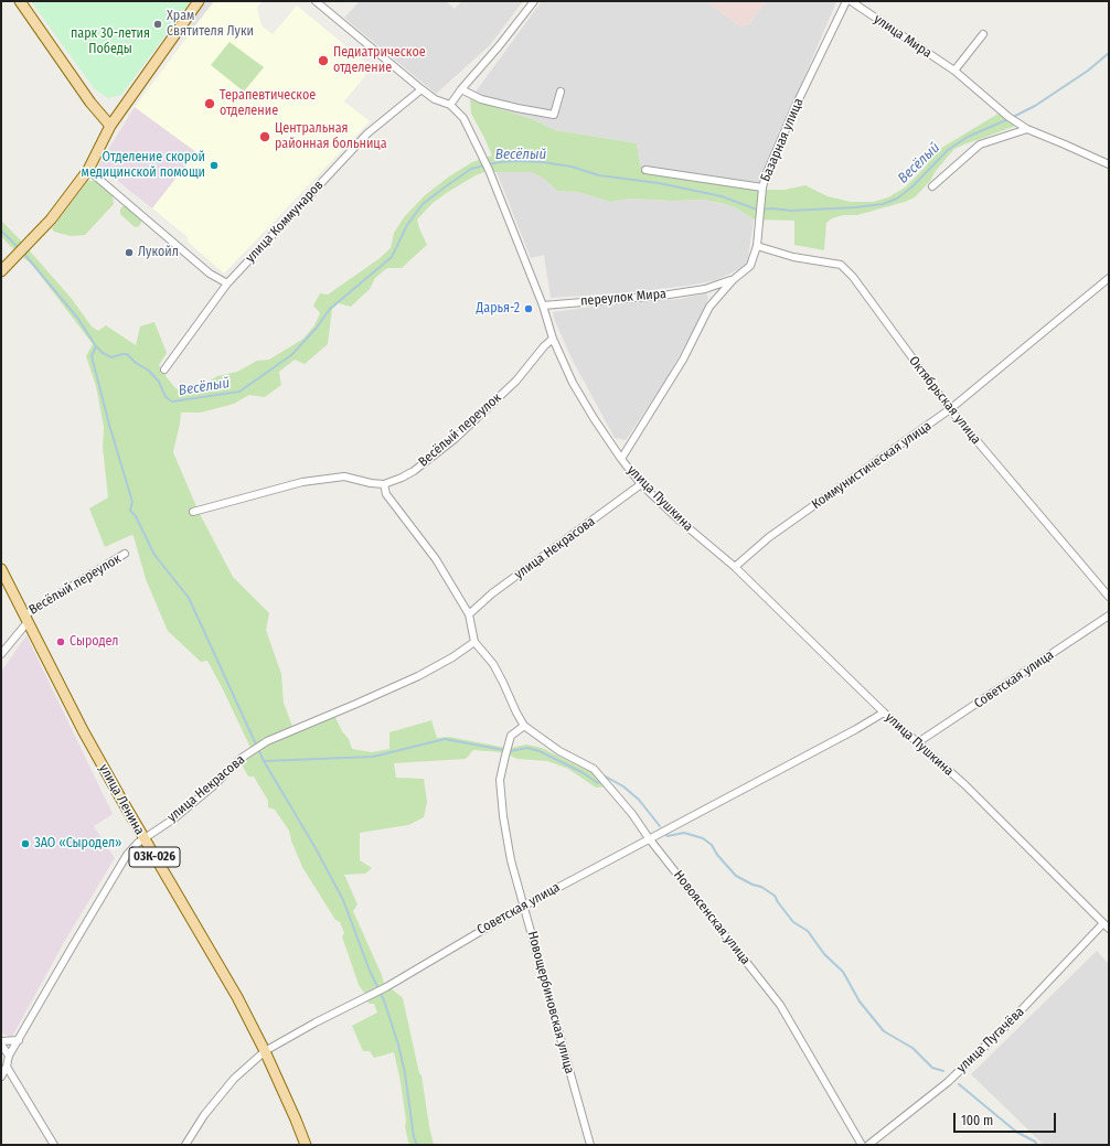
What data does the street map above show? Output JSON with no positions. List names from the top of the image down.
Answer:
{
  "streets": {
    "main road": ["улица Ленина", "03К-026"],
    "street": [
      "улица Мира",
      "Базарная улица",
      "улица Коммунаров",
      "переулок Мира",
      "Октябрьская улица",
      "Весёлый переулок",
      "Коммунистическая улица",
      "улица Пушкина",
      "улица Некрасова",
      "Советская улица",
      "Новоясенская улица",
      "Новощербиновская улица",
      "улица Пугачёва"
    ]
  },
  "crossings": [
    ["Базарная улица", "переулок Мира"],
    ["Базарная улица", "Октябрьская улица"],
    ["Базарная улица", "улица Пушкина"],
    ["улица Коммунаров", "улица Пушкина"],
    ["переулок Мира", "улица Пушкина"],
    ["Октябрьская улица", "Коммунистическая улица"],
    ["Весёлый переулок", "улица Пушкина"],
    ["Весёлый переулок", "улица Ленина"],
    ["Коммунистическая улица", "улица Пушкина"],
    ["улица Пушкина", "улица Некрасова"],
    ["улица Пушкина", "Советская улица"],
    ["улица Пушкина", "улица Пугачёва"],
    ["улица Некрасова", "улица Ленина"],
    ["Советская улица", "улица Ленина"],
    ["Советская улица", "Новоясенская улица"],
    ["Советская улица", "Новощербиновская улица"],
    ["Новоясенская улица", "Новощербиновская улица"]
  ],
  "water": ["Весёлый"],
  "parks": ["парк 30-летия Победы"],
  "places": [
    "Храм Святителя Луки",
    "Педиатрическое отделение",
    "Терапевтическое отделение",
    "Центральная районная больница",
    "Отделение скорой медицинской помощи",
    "Лукойл",
    "Дарья-2",
    "Сыродел",
    "ЗАО «Сыродел»"
  ],
  "scale_bar": "100 m"
}
